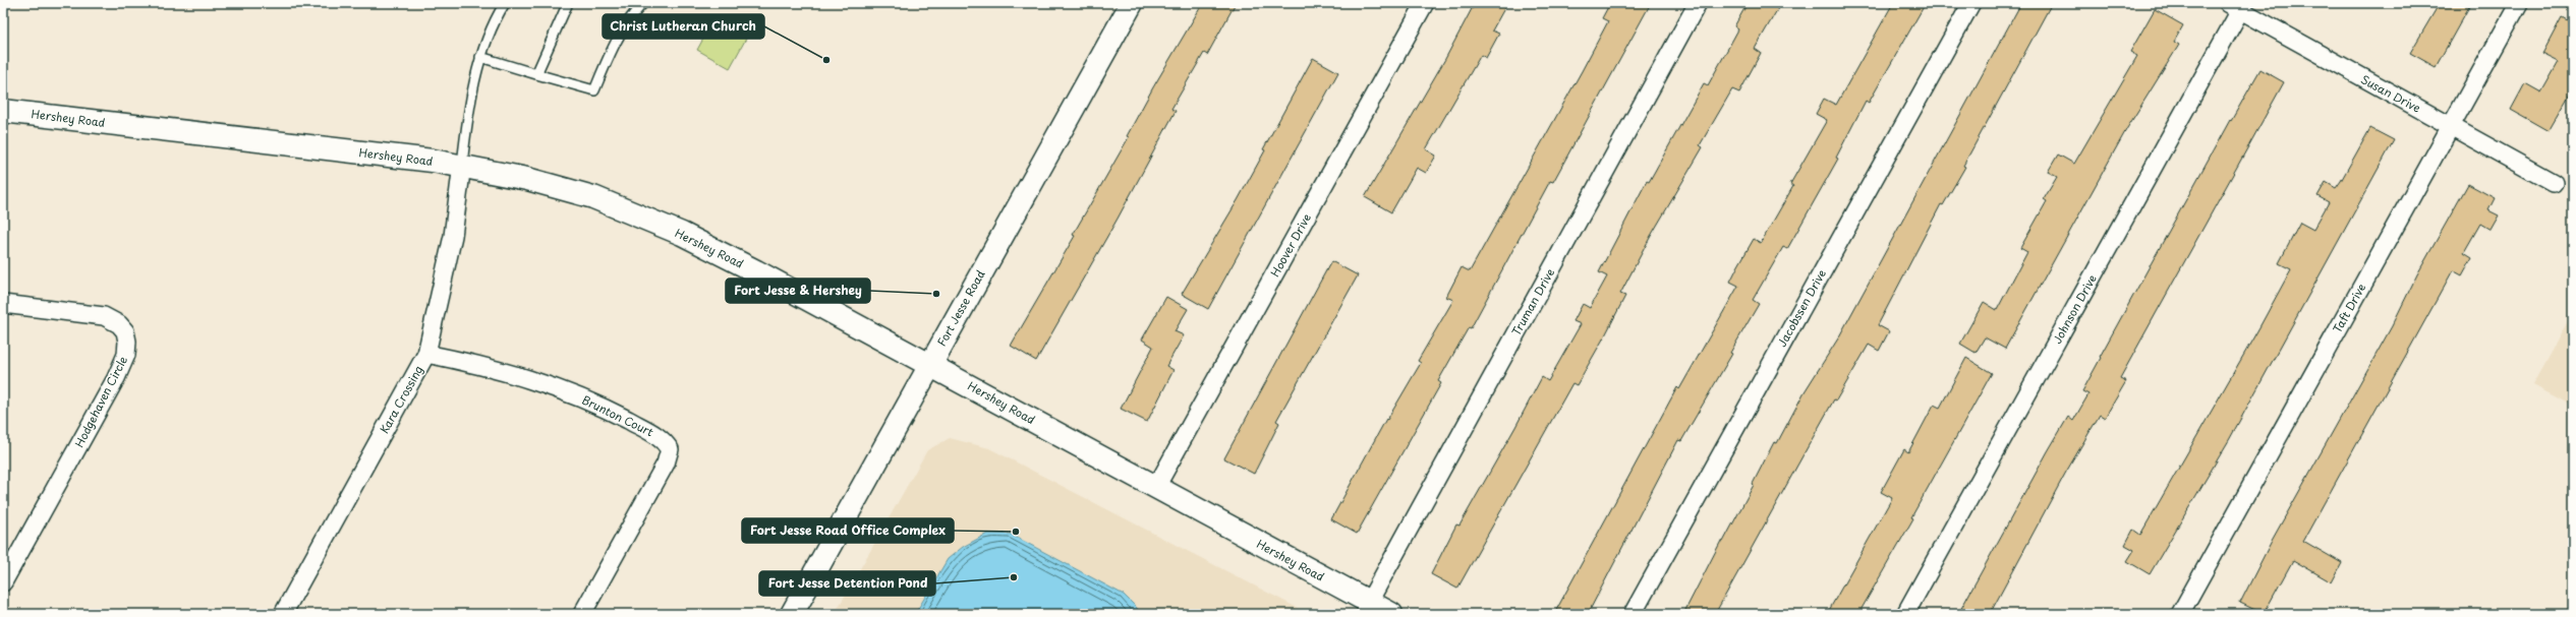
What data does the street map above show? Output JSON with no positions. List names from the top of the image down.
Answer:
{
  "streets": {
    "main road": ["Hershey Road", "Fort Jesse Road"],
    "street": [
      "Susan Drive",
      "Hoover Drive",
      "Truman Drive",
      "Jacobssen Drive",
      "Taft Drive",
      "Johnson Drive",
      "Kara Crossing",
      "Hodgehaven Circle",
      "Brunton Court"
    ]
  },
  "crossings": [
    ["Susan Drive", "Taft Drive"],
    ["Susan Drive", "Johnson Drive"],
    ["Hershey Road", "Hoover Drive"],
    ["Hershey Road", "Truman Drive"],
    ["Hershey Road", "Fort Jesse Road"],
    ["Hershey Road", "Kara Crossing"],
    ["Kara Crossing", "Brunton Court"]
  ],
  "places": [
    "Christ Lutheran Church",
    "Fort Jesse & Hershey",
    "Fort Jesse Road Office Complex",
    "Fort Jesse Detention Pond"
  ]
}
